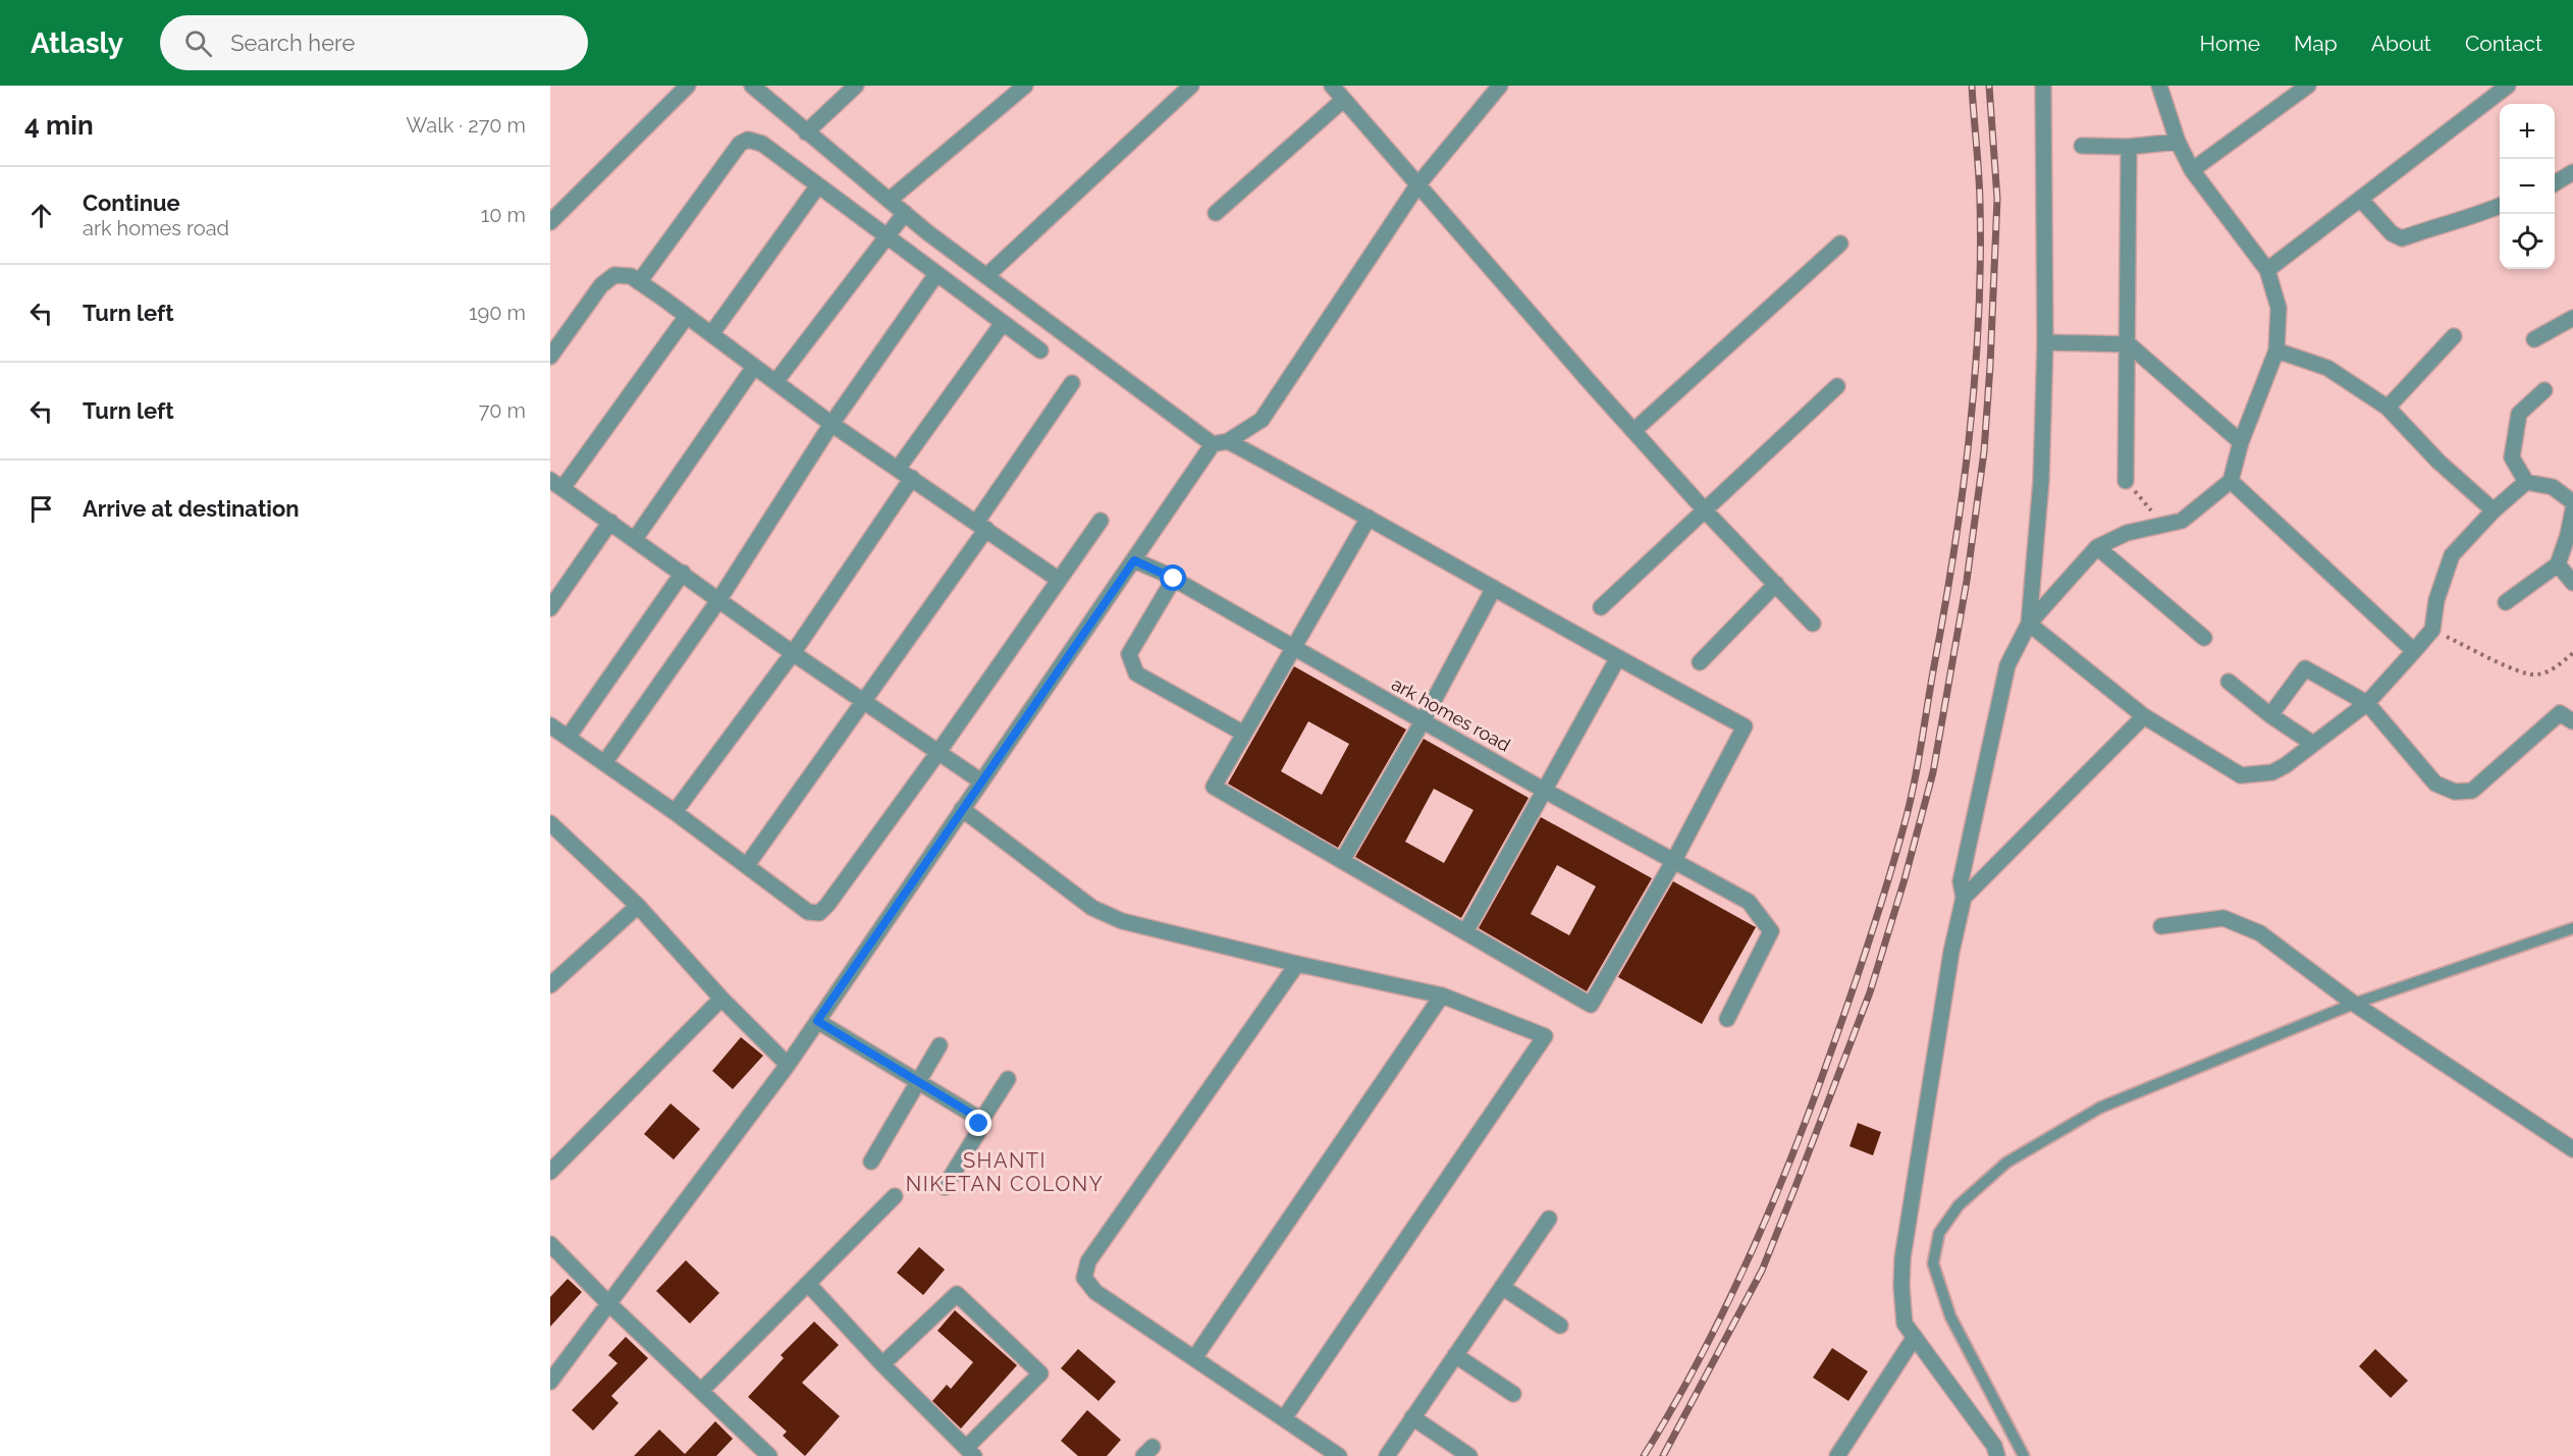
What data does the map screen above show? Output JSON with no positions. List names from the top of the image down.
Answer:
{
  "streets": {
    "street": ["ark homes road"]
  },
  "districts": ["SHANTI NIKETAN COLONY"],
  "page": {
    "header": "Atlasly",
    "search": "Search here",
    "nav": [
      "Home",
      "Map",
      "About",
      "Contact"
    ],
    "heading": ["4 min", "Walk · 270 m"],
    "map_buttons": ["+", "−"],
    "list": [
      ["Continue", "ark homes road", "10 m"],
      ["Turn left", "190 m"],
      ["Turn left", "70 m"],
      "Arrive at destination"
    ]
  }
}
